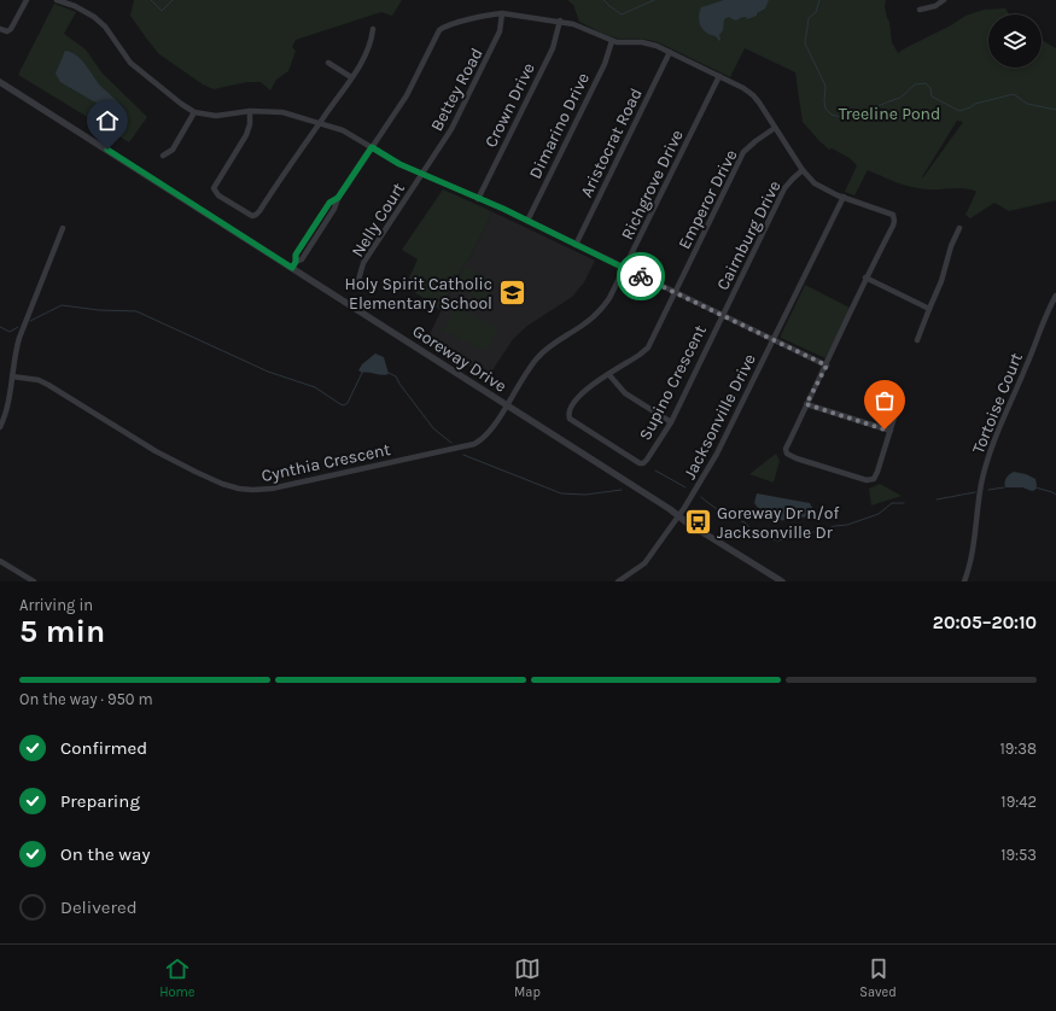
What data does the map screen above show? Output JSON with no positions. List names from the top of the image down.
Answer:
{
  "streets": {
    "street": [
      "Bettey Road",
      "Crown Drive",
      "Dimarino Drive",
      "Aristocrat Road",
      "Richgrove Drive",
      "Emperor Drive",
      "Nelly Court",
      "Cairnburg Drive",
      "Goreway Drive",
      "Supino Crescent",
      "Tortoise Court",
      "Jacksonville Drive",
      "Cynthia Crescent"
    ]
  },
  "crossings": [
    ["Bettey Road", "Nelly Court"],
    ["Richgrove Drive", "Goreway Drive"],
    ["Richgrove Drive", "Cynthia Crescent"],
    ["Emperor Drive", "Supino Crescent"],
    ["Cairnburg Drive", "Supino Crescent"],
    ["Goreway Drive", "Jacksonville Drive"],
    ["Goreway Drive", "Cynthia Crescent"]
  ],
  "parks": ["Treeline Pond"],
  "places": {
    "school or university": ["Holy Spirit Catholic Elementary School"],
    "bus stop": ["Goreway Dr n/of Jacksonville Dr"]
  },
  "page": {
    "heading": ["5 min", "Arriving in", "20:05–20:10"],
    "bar": "On the way · 950 m",
    "list": [
      ["Confirmed", "19:38"],
      ["Preparing", "19:42"],
      ["On the way", "19:53"],
      "Delivered"
    ],
    "tabs": ["Home", "Map", "Saved"]
  }
}
